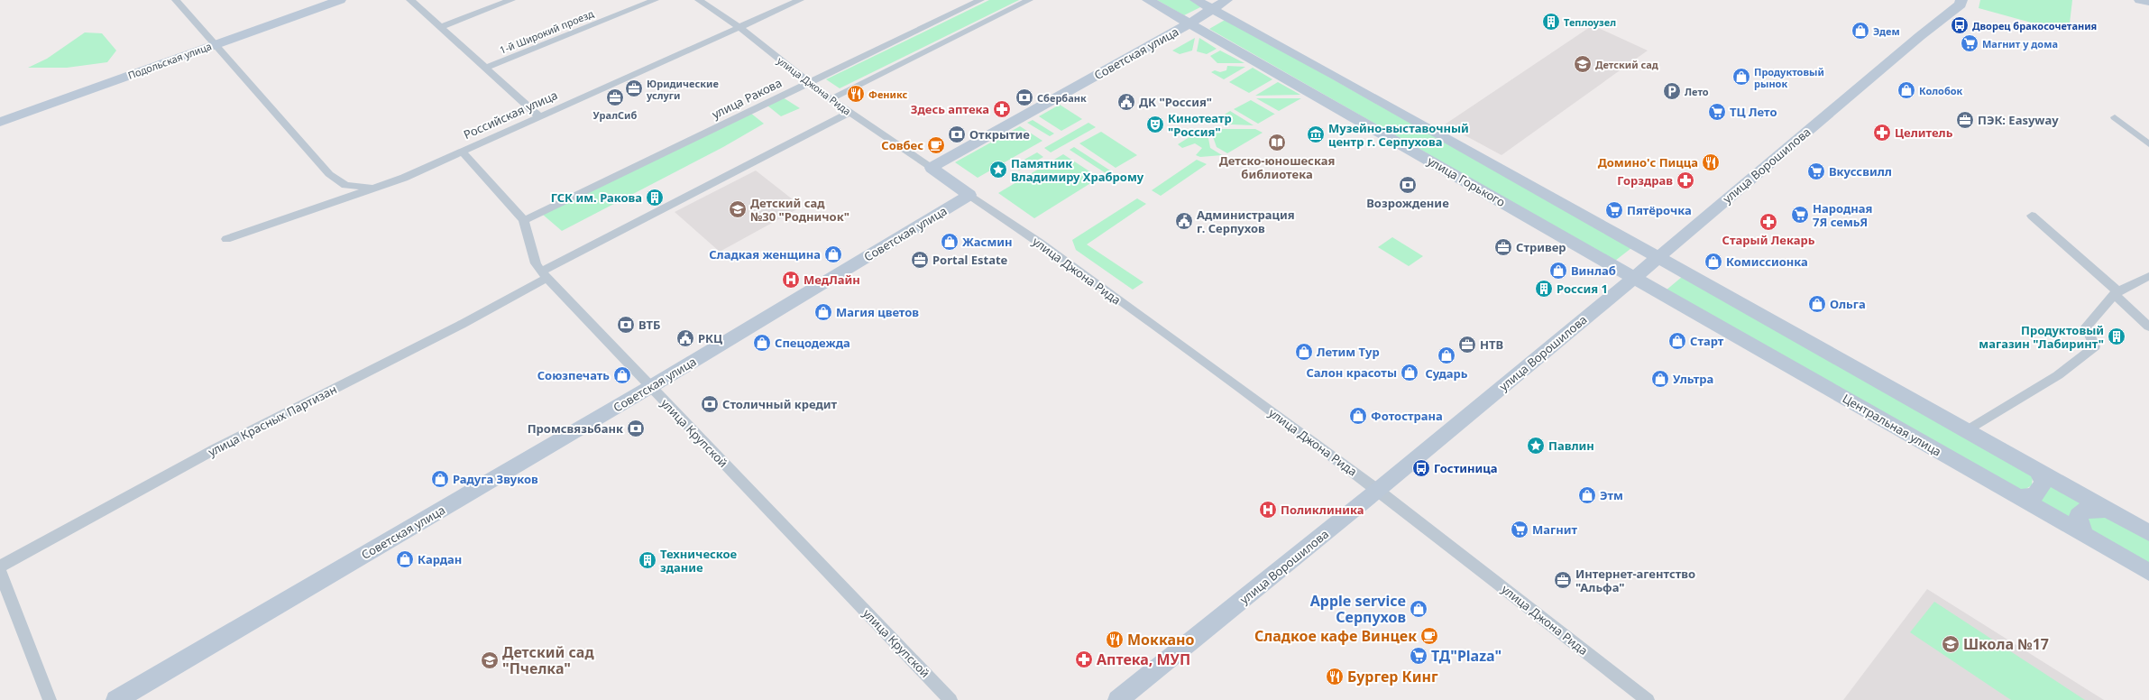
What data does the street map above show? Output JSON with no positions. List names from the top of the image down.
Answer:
{
  "streets": {
    "street": [
      "1-й Широкий проезд",
      "Советская улица",
      "Подольская улица",
      "улица Джона Рида",
      "улица Ракова",
      "Российская улица",
      "улица Ворошилова",
      "улица Горького",
      "улица Красных Партизан",
      "Центральная улица",
      "улица Крупской"
    ]
  },
  "crossings": [
    ["Советская улица", "улица Джона Рида"],
    ["Советская улица", "улица Горького"],
    ["Советская улица", "улица Крупской"],
    ["улица Джона Рида", "улица Ракова"],
    ["улица Джона Рида", "Российская улица"],
    ["улица Джона Рида", "улица Ворошилова"],
    ["улица Ракова", "улица Крупской"],
    ["Российская улица", "улица Крупской"],
    ["улица Ворошилова", "улица Горького"],
    ["улица Ворошилова", "Центральная улица"],
    ["улица Горького", "Центральная улица"],
    ["улица Красных Партизан", "улица Крупской"]
  ],
  "places": {
    "building": [
      "Теплоузел",
      "ГСК им. Ракова",
      "Россия 1",
      "Продуктовый магазин \"Лабиринт\"",
      "Техническое здание"
    ],
    "bus stop": ["Дворец бракосочетания", "Гостиница"],
    "shop": [
      "Эдем",
      "Продуктовый рынок",
      "Колобок",
      "Жасмин",
      "Сладкая женщина",
      "Комиссионка",
      "Винлаб",
      "Ольга",
      "Магия цветов",
      "Старт",
      "Спецодежда",
      "Летим Тур",
      "Сударь",
      "Салон красоты",
      "Союзпечать",
      "Ультра",
      "Фотострана",
      "Радуга Звуков",
      "Этм",
      "Кардан",
      "Apple service Серпухов"
    ],
    "supermarket": [
      "Магнит у дома",
      "ТЦ Лето",
      "Вкуссвилл",
      "Пятёрочка",
      "Народная 7Я семьЯ",
      "Магнит",
      "ТД\"Plaza\""
    ],
    "school or university": [
      "Детский сад",
      "Детский сад №30 \"Родничок\"",
      "Школа №17",
      "Детский сад \"Пчелка\""
    ],
    "office": [
      "Юридические услуги",
      "УралСиб",
      "ПЭК: Easyway",
      "Стривер",
      "Portal Estate",
      "НТВ",
      "Интернет-агентство \"Альфа\""
    ],
    "parking": ["Лето"],
    "restaurant": [
      "Феникс",
      "Домино'с Пицца",
      "Моккано",
      "Бургер Кинг"
    ],
    "bank": [
      "Сбербанк",
      "Открытие",
      "Возрождение",
      "ВТБ",
      "Столичный кредит",
      "Промсвязьбанк"
    ],
    "public building": ["ДК \"Россия\"", "Администрация г. Серпухов", "РКЦ"],
    "pharmacy": [
      "Здесь аптека",
      "Целитель",
      "Горздрав",
      "Старый Лекарь",
      "Аптека, МУП"
    ],
    "theatre": ["Кинотеатр \"Россия\""],
    "museum": ["Музейно-выставочный центр г. Серпухова"],
    "library": ["Детско-юношеская библиотека"],
    "cafe": ["Совбес", "Сладкое кафе Винцек"],
    "place": ["Памятник Владимиру Храброму", "Павлин"],
    "hospital": ["МедЛайн", "Поликлиника"]
  }
}
